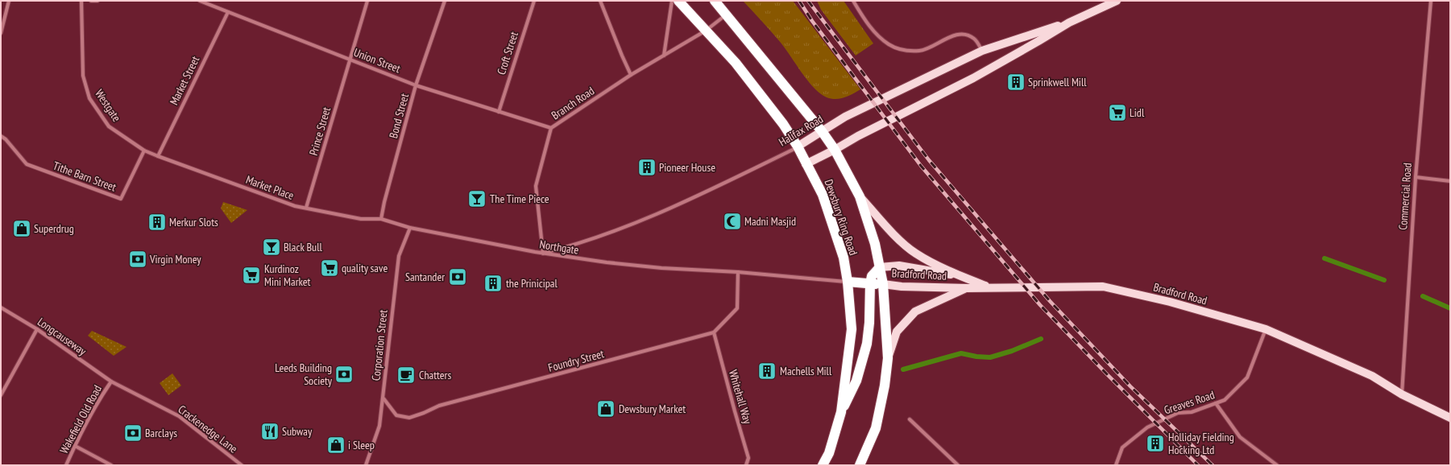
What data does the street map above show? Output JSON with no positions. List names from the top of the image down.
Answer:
{
  "streets": {
    "highway": ["Dewsbury Ring Road"],
    "main road": ["Halifax Road", "Bradford Road"],
    "street": [
      "Croft Street",
      "Union Street",
      "Market Street",
      "Branch Road",
      "Westgate",
      "Bond Street",
      "Prince Street",
      "Tithe Barn Street",
      "Market Place",
      "Commercial Road",
      "Northgate",
      "Longcauseway",
      "Corporation Street",
      "Foundry Street",
      "Whitehall Way",
      "Greaves Road",
      "Wakefield Old Road",
      "Crackenedge Lane"
    ]
  },
  "crossings": [
    ["Croft Street", "Union Street"],
    ["Union Street", "Market Street"],
    ["Union Street", "Branch Road"],
    ["Union Street", "Bond Street"],
    ["Union Street", "Prince Street"],
    ["Market Street", "Westgate"],
    ["Market Street", "Market Place"],
    ["Branch Road", "Halifax Road"],
    ["Branch Road", "Dewsbury Ring Road"],
    ["Branch Road", "Northgate"],
    ["Westgate", "Tithe Barn Street"],
    ["Westgate", "Market Place"],
    ["Bond Street", "Market Place"],
    ["Bond Street", "Northgate"],
    ["Halifax Road", "Dewsbury Ring Road"],
    ["Halifax Road", "Northgate"],
    ["Prince Street", "Market Place"],
    ["Market Place", "Northgate"],
    ["Commercial Road", "Bradford Road"],
    ["Dewsbury Ring Road", "Bradford Road"],
    ["Northgate", "Corporation Street"],
    ["Bradford Road", "Greaves Road"],
    ["Longcauseway", "Wakefield Old Road"],
    ["Longcauseway", "Crackenedge Lane"],
    ["Corporation Street", "Foundry Street"],
    ["Foundry Street", "Whitehall Way"],
    ["Wakefield Old Road", "Crackenedge Lane"]
  ],
  "places": {
    "building": [
      "Sprinkwell Mill",
      "Pioneer House",
      "Merkur Slots",
      "the Prinicipal",
      "Machells Mill",
      "Holliday Fielding Hocking Ltd"
    ],
    "supermarket": ["Lidl", "quality save", "Kurdinoz Mini Market"],
    "bar": ["The Time Piece", "Black Bull"],
    "mosque": ["Madni Masjid"],
    "shop": ["Superdrug", "Dewsbury Market", "i Sleep"],
    "bank": [
      "Virgin Money",
      "Santander",
      "Leeds Building Society",
      "Barclays"
    ],
    "cafe": ["Chatters"],
    "restaurant": ["Subway"]
  }
}
